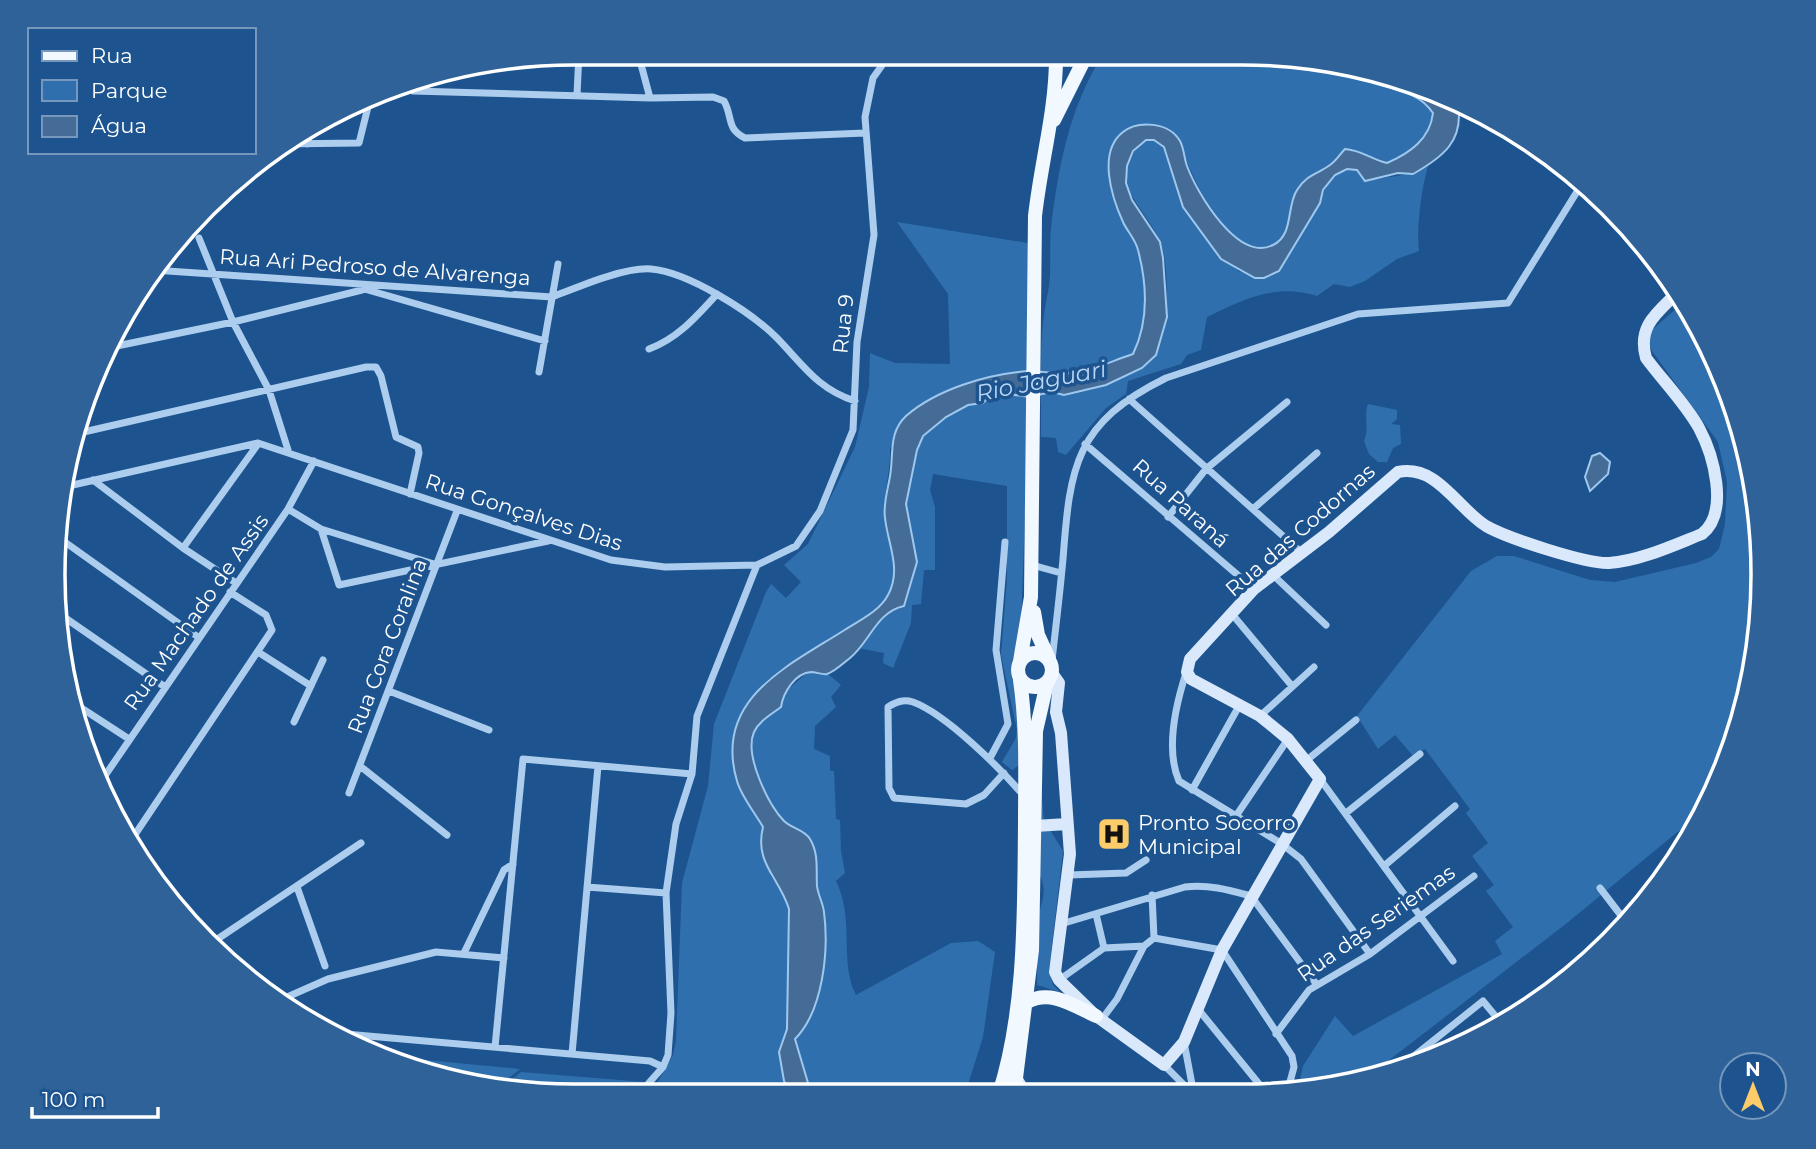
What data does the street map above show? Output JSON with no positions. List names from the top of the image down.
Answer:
{
  "streets": {
    "street": [
      "Rua Ari Pedroso de Alvarenga",
      "Rua 9",
      "Rua Paraná",
      "Rua Gonçalves Dias",
      "Rua das Codornas",
      "Rua Machado de Assis",
      "Rua Cora Coralina",
      "Rua das Seriemas"
    ]
  },
  "crossings": [
    ["Rua 9", "Rua Gonçalves Dias"],
    ["Rua Paraná", "Rua das Codornas"],
    ["Rua Gonçalves Dias", "Rua Machado de Assis"],
    ["Rua Gonçalves Dias", "Rua Cora Coralina"]
  ],
  "water": ["Rio Jaguari"],
  "places": {
    "hospital": ["Pronto Socorro Municipal"]
  },
  "legend": ["Rua", "Parque", "Água"],
  "scale_bar": "100 m",
  "north": "top"
}
